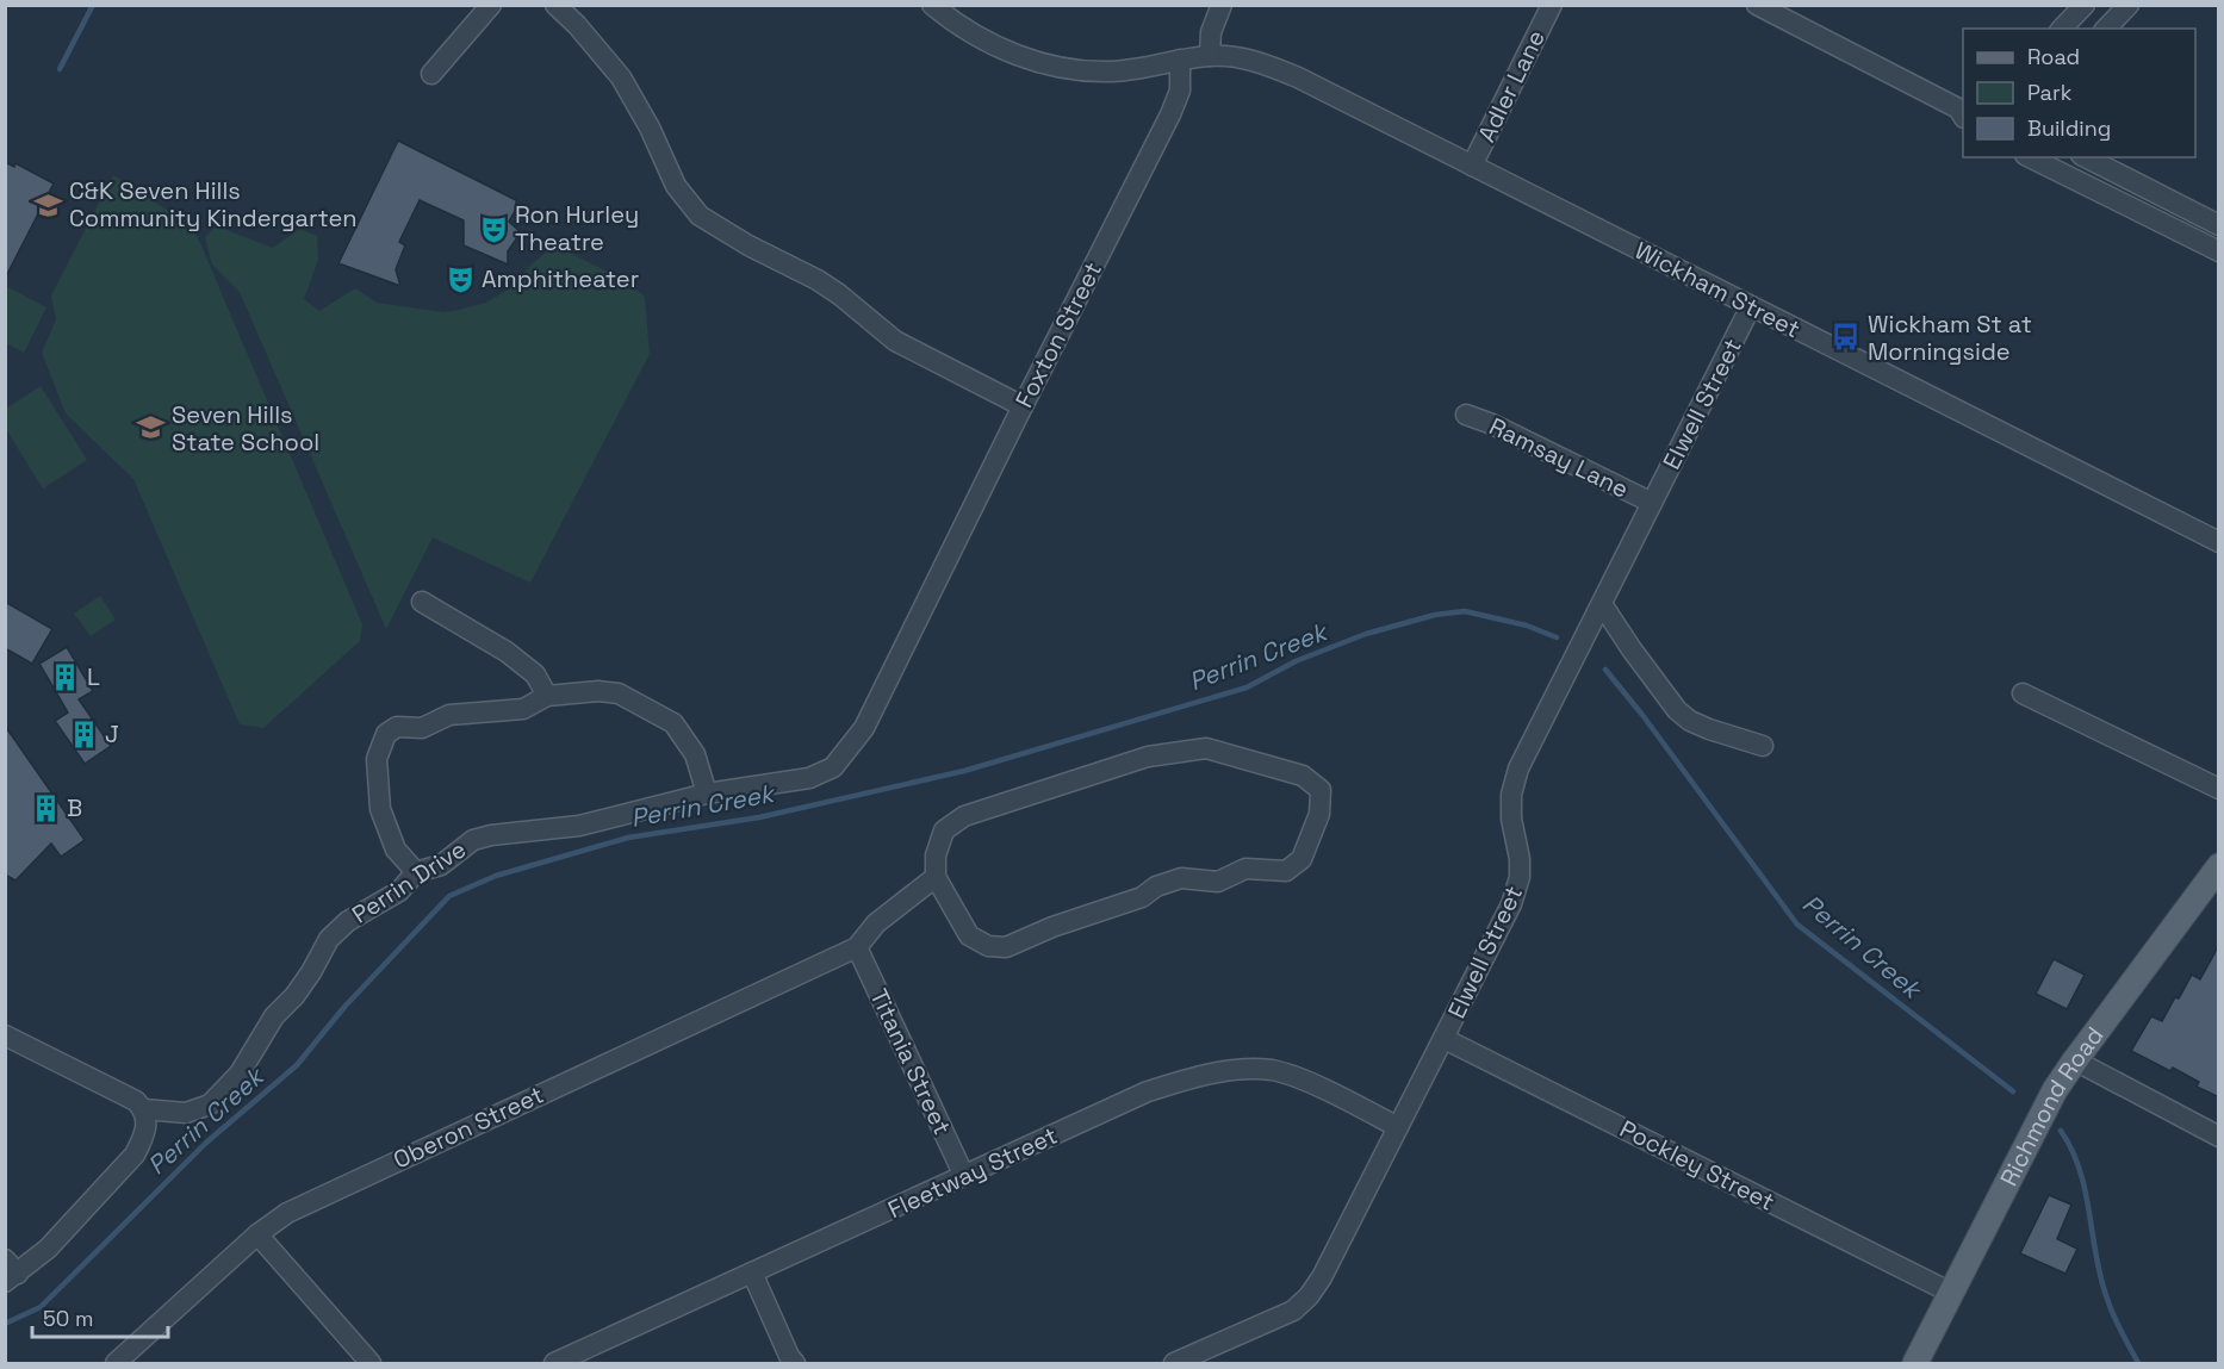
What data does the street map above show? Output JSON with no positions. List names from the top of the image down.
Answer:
{
  "streets": {
    "main road": ["Richmond Road"],
    "street": [
      "Adler Lane",
      "Wickham Street",
      "Foxton Street",
      "Elwell Street",
      "Ramsay Lane",
      "Perrin Drive",
      "Titania Street",
      "Oberon Street",
      "Pockley Street",
      "Fleetway Street"
    ]
  },
  "crossings": [
    ["Adler Lane", "Wickham Street"],
    ["Wickham Street", "Foxton Street"],
    ["Wickham Street", "Elwell Street"],
    ["Foxton Street", "Perrin Drive"],
    ["Elwell Street", "Ramsay Lane"],
    ["Elwell Street", "Pockley Street"],
    ["Elwell Street", "Fleetway Street"],
    ["Titania Street", "Oberon Street"],
    ["Titania Street", "Fleetway Street"],
    ["Richmond Road", "Pockley Street"]
  ],
  "water": ["Perrin Creek"],
  "places": {
    "school or university": ["C&K Seven Hills Community Kindergarten", "Seven Hills State School"],
    "theatre": ["Ron Hurley Theatre", "Amphitheater"],
    "bus stop": ["Wickham St at Morningside"],
    "building": ["L", "J", "B"]
  },
  "legend": ["Road", "Park", "Building"],
  "scale_bar": "50 m"
}
